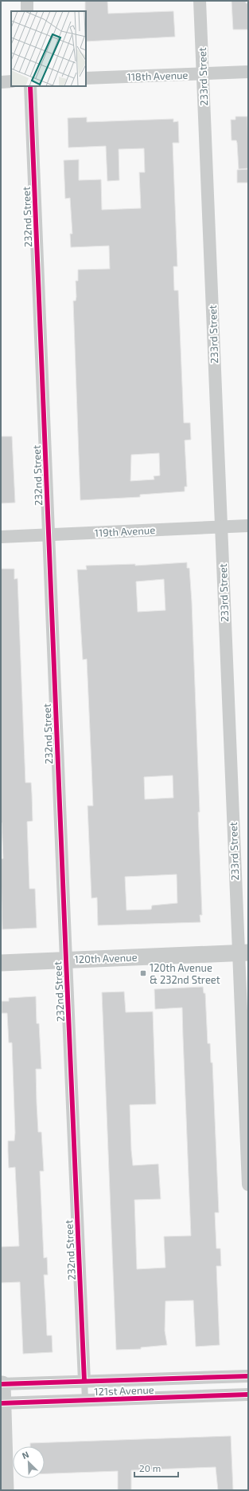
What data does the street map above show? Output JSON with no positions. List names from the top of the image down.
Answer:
{
  "streets": {
    "street": [
      "118th Avenue",
      "233rd Street",
      "232nd Street",
      "119th Avenue",
      "120th Avenue",
      "121st Avenue"
    ]
  },
  "crossings": [
    ["118th Avenue", "233rd Street"],
    ["233rd Street", "119th Avenue"],
    ["233rd Street", "120th Avenue"],
    ["232nd Street", "119th Avenue"],
    ["232nd Street", "120th Avenue"],
    ["232nd Street", "121st Avenue"]
  ],
  "places": {
    "transit": ["120th Avenue & 232nd Street"]
  },
  "scale_bar": "20 m",
  "north": "top left"
}
